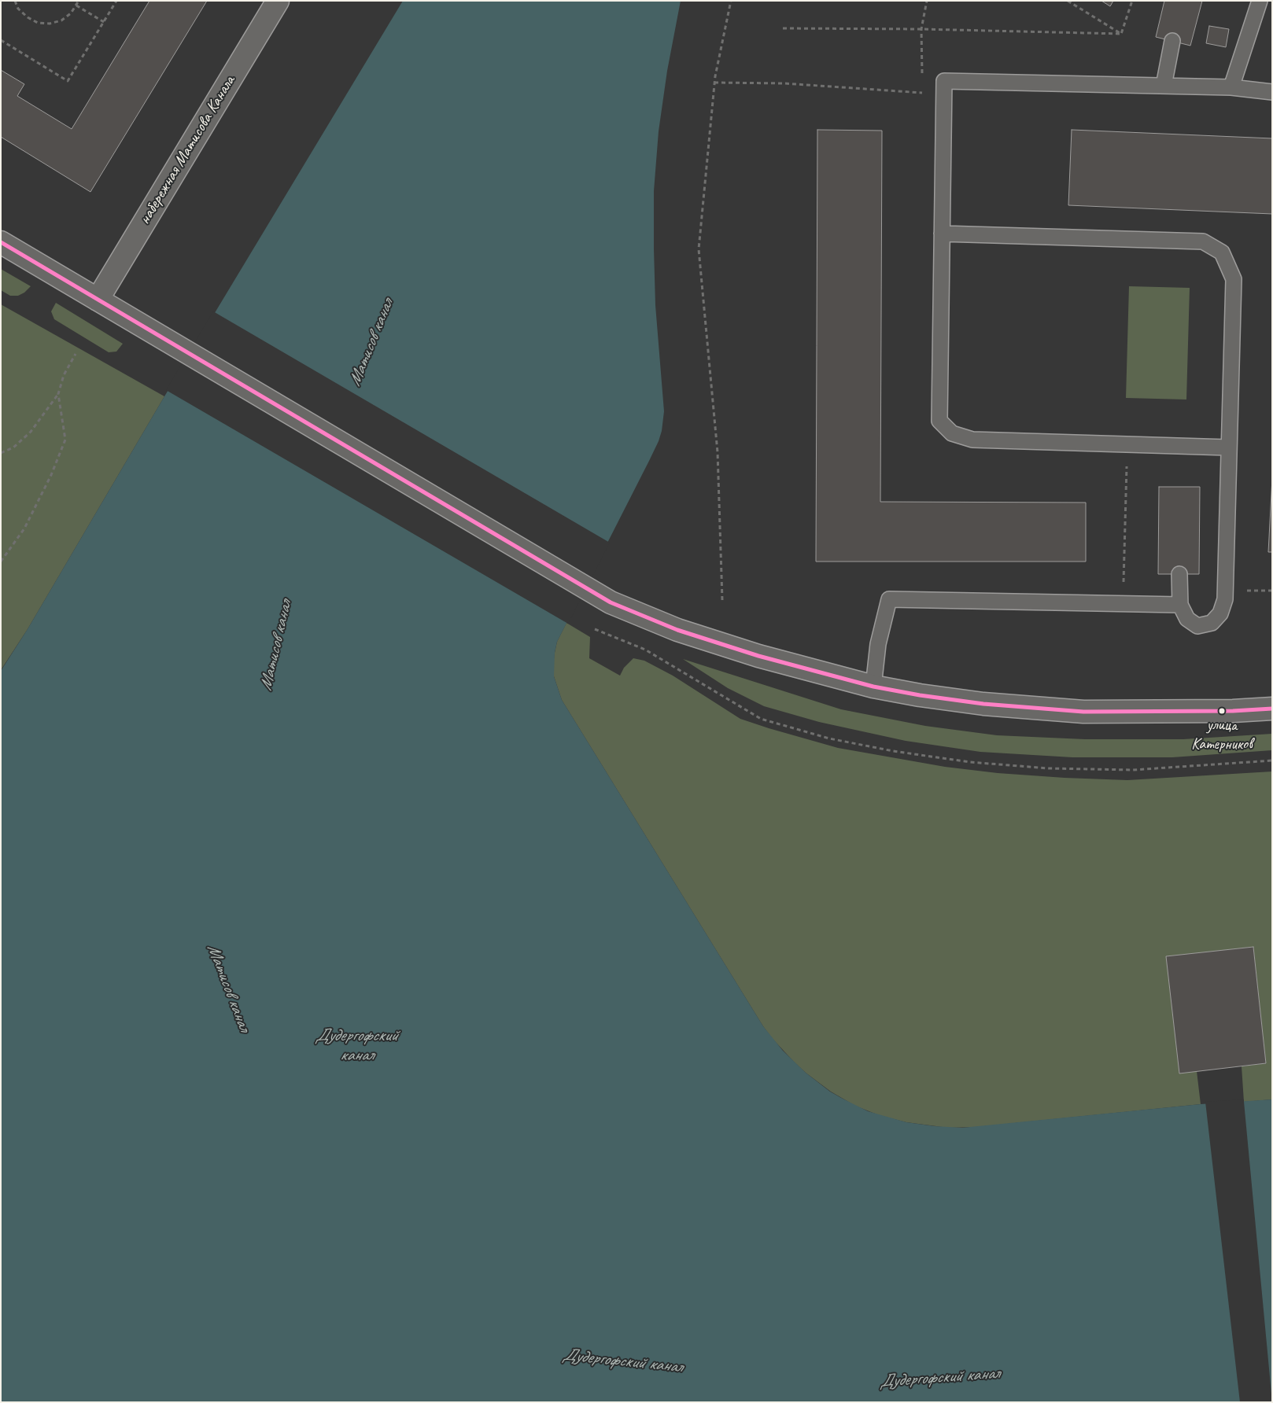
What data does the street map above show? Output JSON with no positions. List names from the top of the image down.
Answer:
{
  "streets": {
    "street": ["набережная Матисова Канала"]
  },
  "water": ["Матисов канал", "Дудергофский канал"],
  "places": ["улица Катерников"]
}
